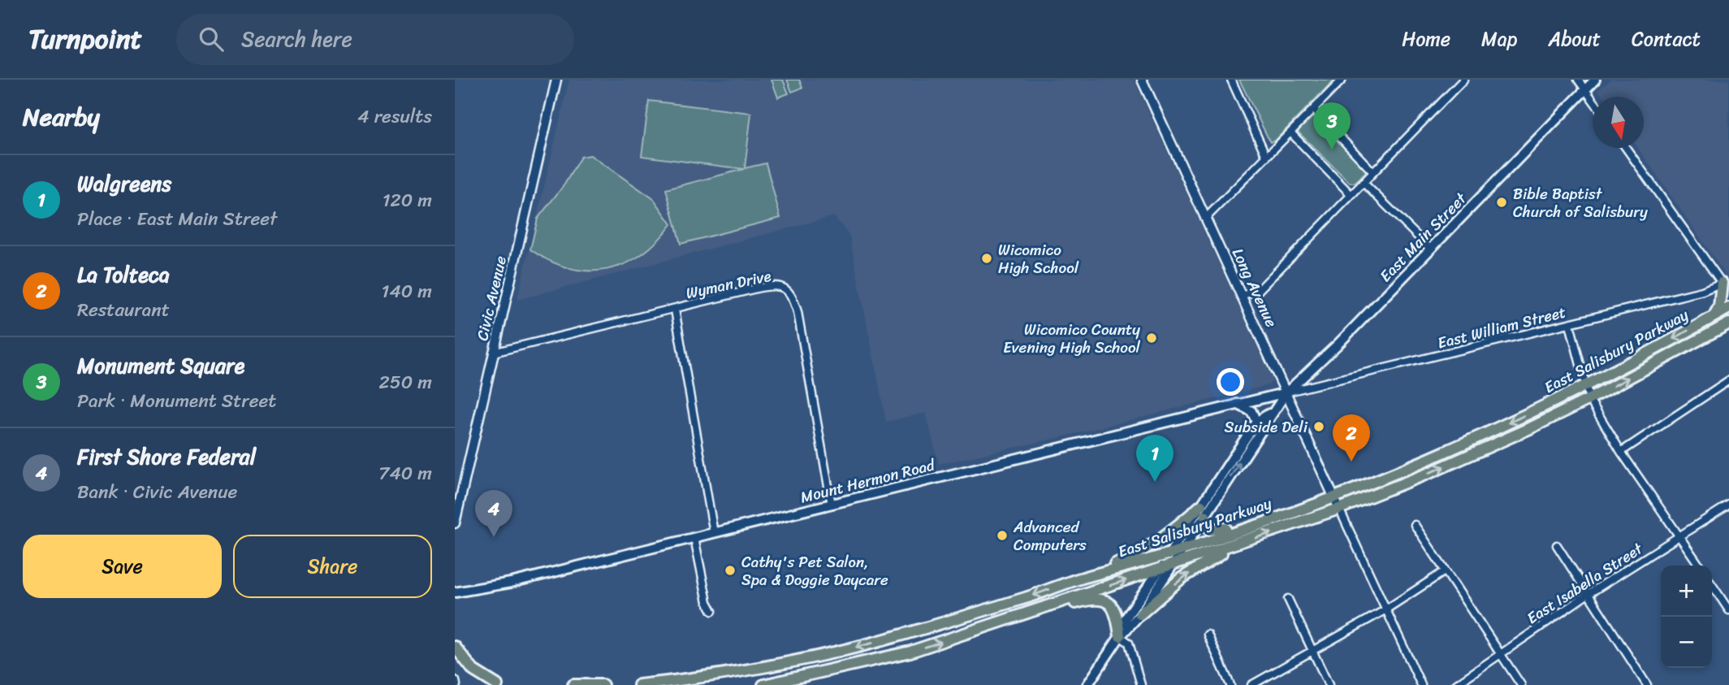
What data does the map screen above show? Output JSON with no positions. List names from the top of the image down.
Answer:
{
  "streets": {
    "main road": ["East Main Street", "East Salisbury Parkway", "Mount Hermon Road"],
    "street": [
      "Wyman Drive",
      "Long Avenue",
      "Civic Avenue",
      "East William Street",
      "East Isabella Street"
    ]
  },
  "crossings": [
    ["East Main Street", "Long Avenue"],
    ["East Main Street", "East William Street"],
    ["East Main Street", "East Salisbury Parkway"],
    ["East Main Street", "Mount Hermon Road"],
    ["Wyman Drive", "Civic Avenue"],
    ["Wyman Drive", "Mount Hermon Road"],
    ["Long Avenue", "East William Street"],
    ["Long Avenue", "East Salisbury Parkway"],
    ["Long Avenue", "Mount Hermon Road"],
    ["East William Street", "Mount Hermon Road"]
  ],
  "places": [
    "Bible Baptist Church of Salisbury",
    "Wicomico High School",
    "Wicomico County Evening High School",
    "Subside Deli",
    "Advanced Computers",
    "Cathy's Pet Salon, Spa & Doggie Daycare"
  ],
  "north": "bottom",
  "page": {
    "header": "Turnpoint",
    "search": "Search here",
    "nav": [
      "Home",
      "Map",
      "About",
      "Contact"
    ],
    "heading": ["Nearby", "4 results"],
    "pins": [
      "3",
      "2",
      "1",
      "4"
    ],
    "list": [
      {
        "mark": "1",
        "name": "Walgreens",
        "note": "Place · East Main Street",
        "value": "120 m"
      },
      {
        "mark": "2",
        "name": "La Tolteca",
        "note": "Restaurant",
        "value": "140 m"
      },
      {
        "mark": "3",
        "name": "Monument Square",
        "note": "Park · Monument Street",
        "value": "250 m"
      },
      {
        "mark": "4",
        "name": "First Shore Federal",
        "note": "Bank · Civic Avenue",
        "value": "740 m"
      }
    ],
    "buttons": ["Save", "Share"],
    "map_buttons": ["+", "−"]
  }
}
